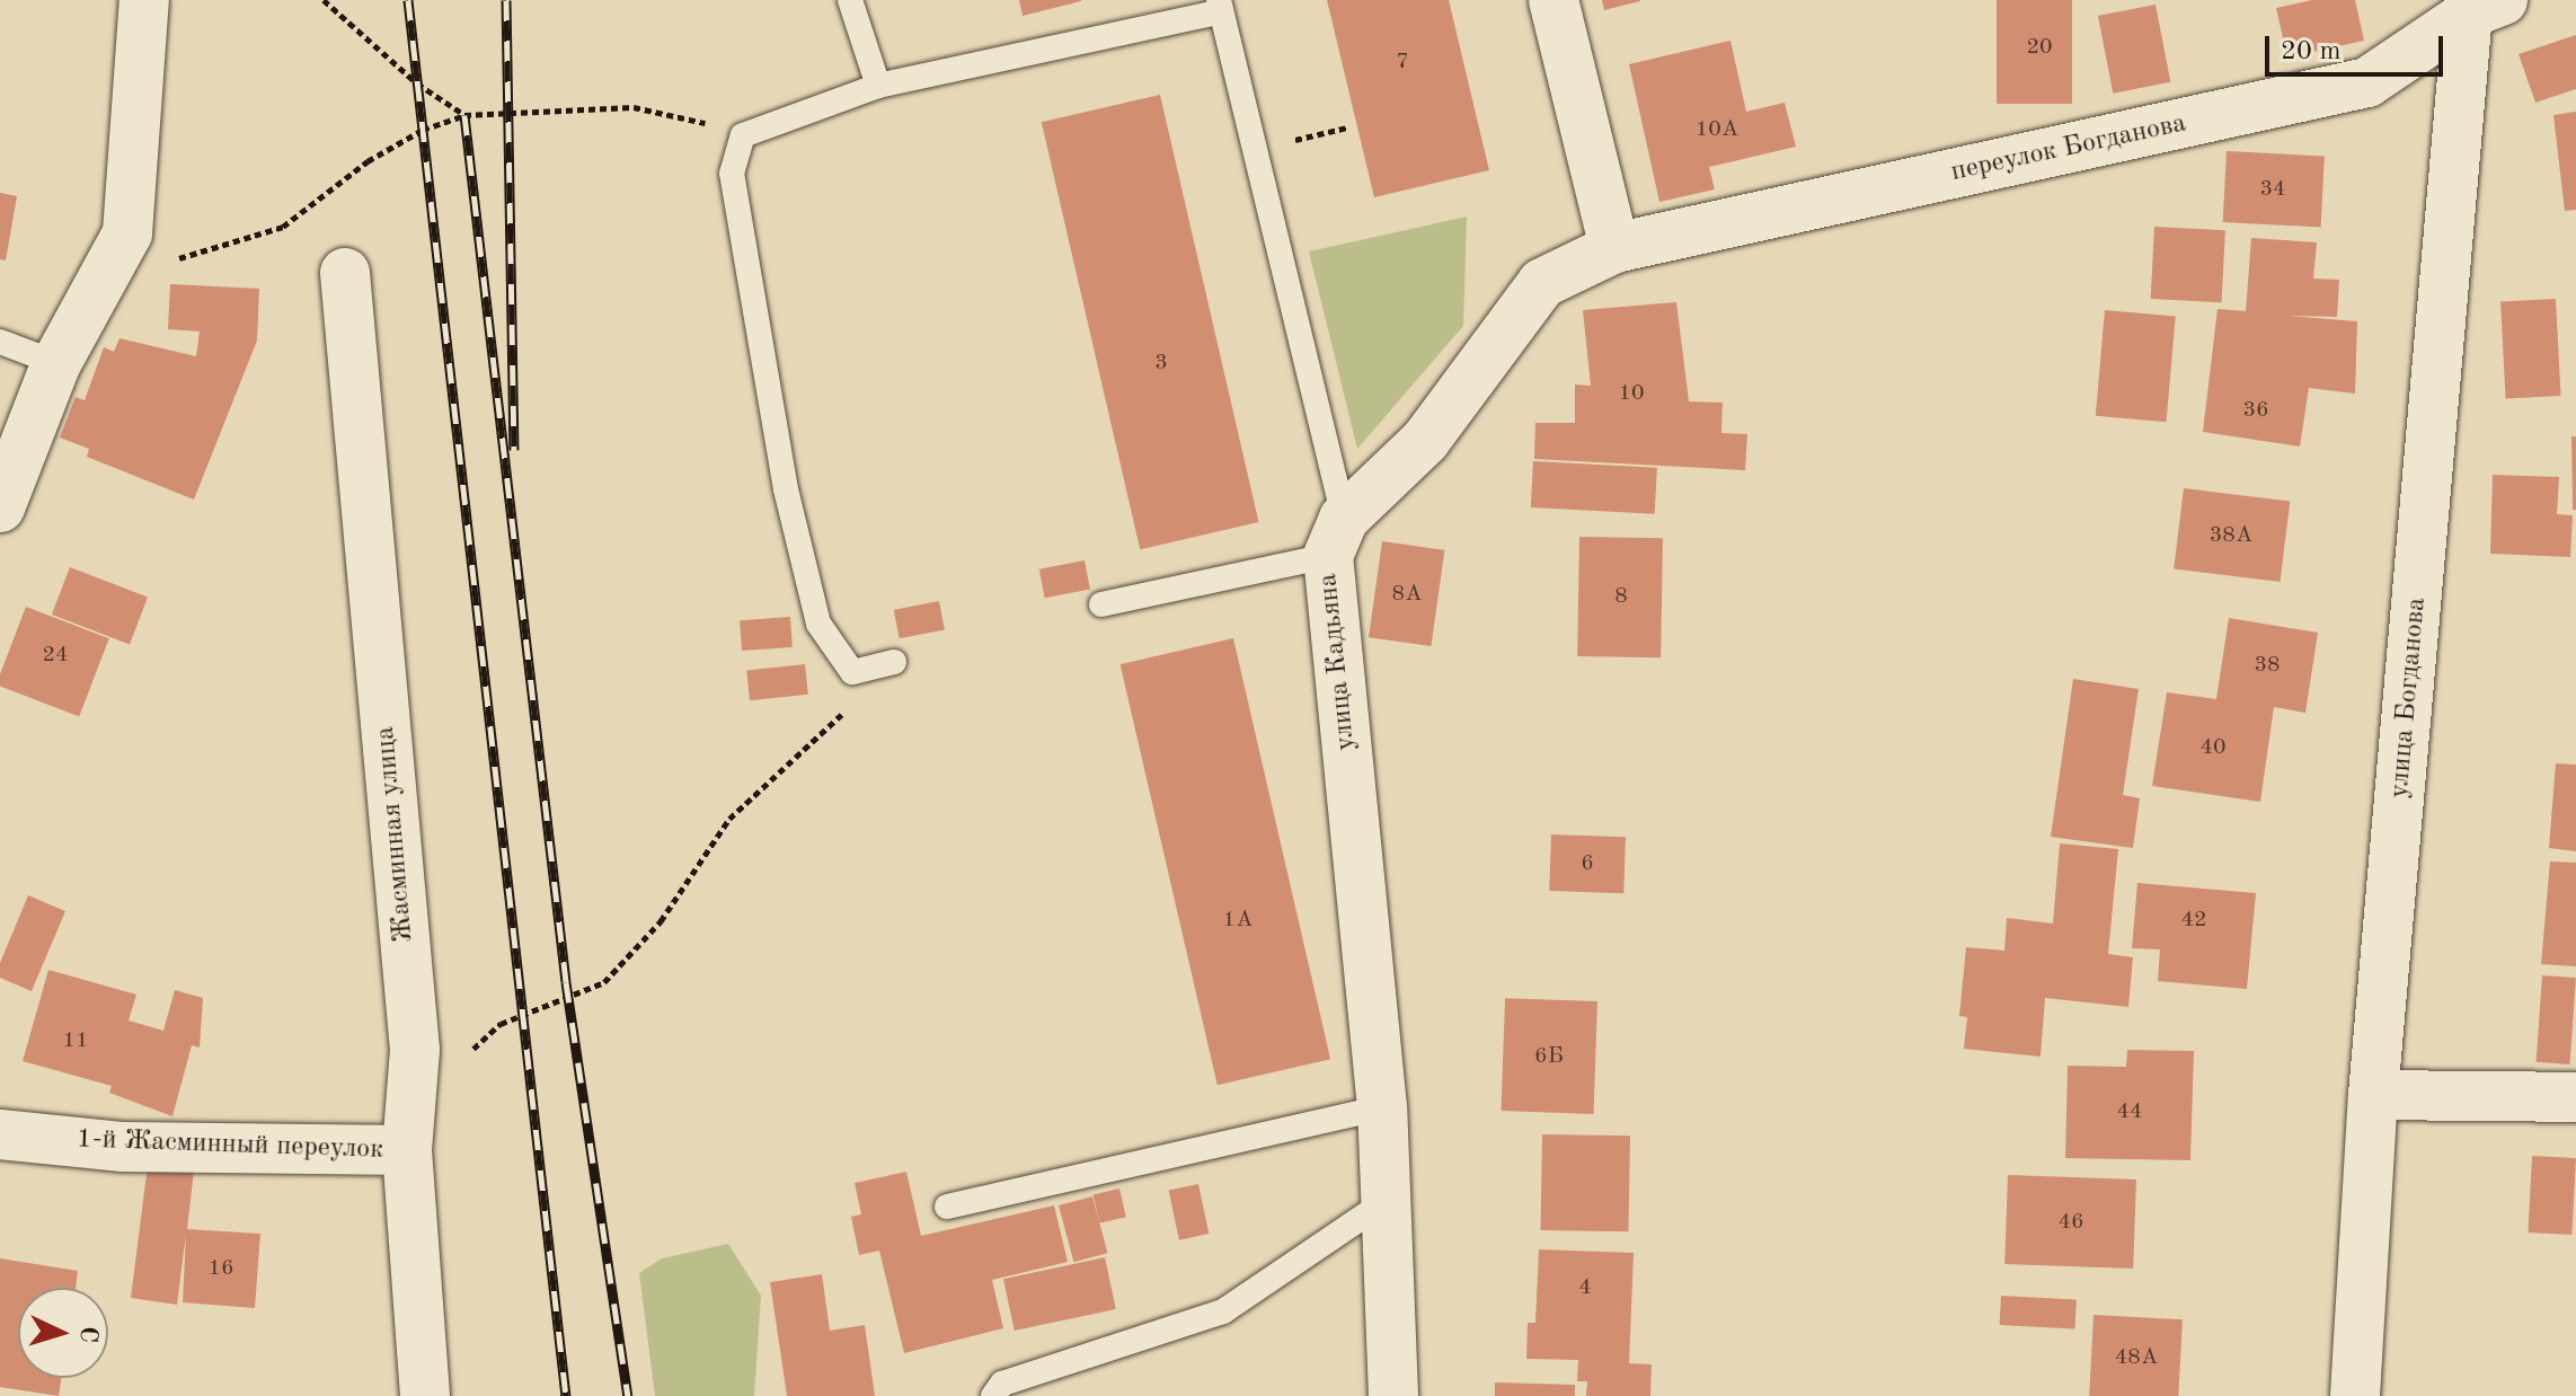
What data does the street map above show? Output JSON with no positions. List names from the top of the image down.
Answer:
{
  "streets": {
    "street": [
      "переулок Богданова",
      "улица Кадьяна",
      "улица Богданова",
      "Жасминная улица",
      "1-й Жасминный переулок"
    ]
  },
  "crossings": [
    ["переулок Богданова", "улица Богданова"],
    ["Жасминная улица", "1-й Жасминный переулок"]
  ],
  "house_numbers": [
    "20",
    "7",
    "10А",
    "34",
    "3",
    "10",
    "36",
    "38А",
    "8А",
    "8",
    "24",
    "38",
    "40",
    "6",
    "1А",
    "42",
    "11",
    "6Б",
    "44",
    "46",
    "16",
    "4",
    "48А"
  ],
  "scale_bar": "20 m",
  "north": "right"
}
